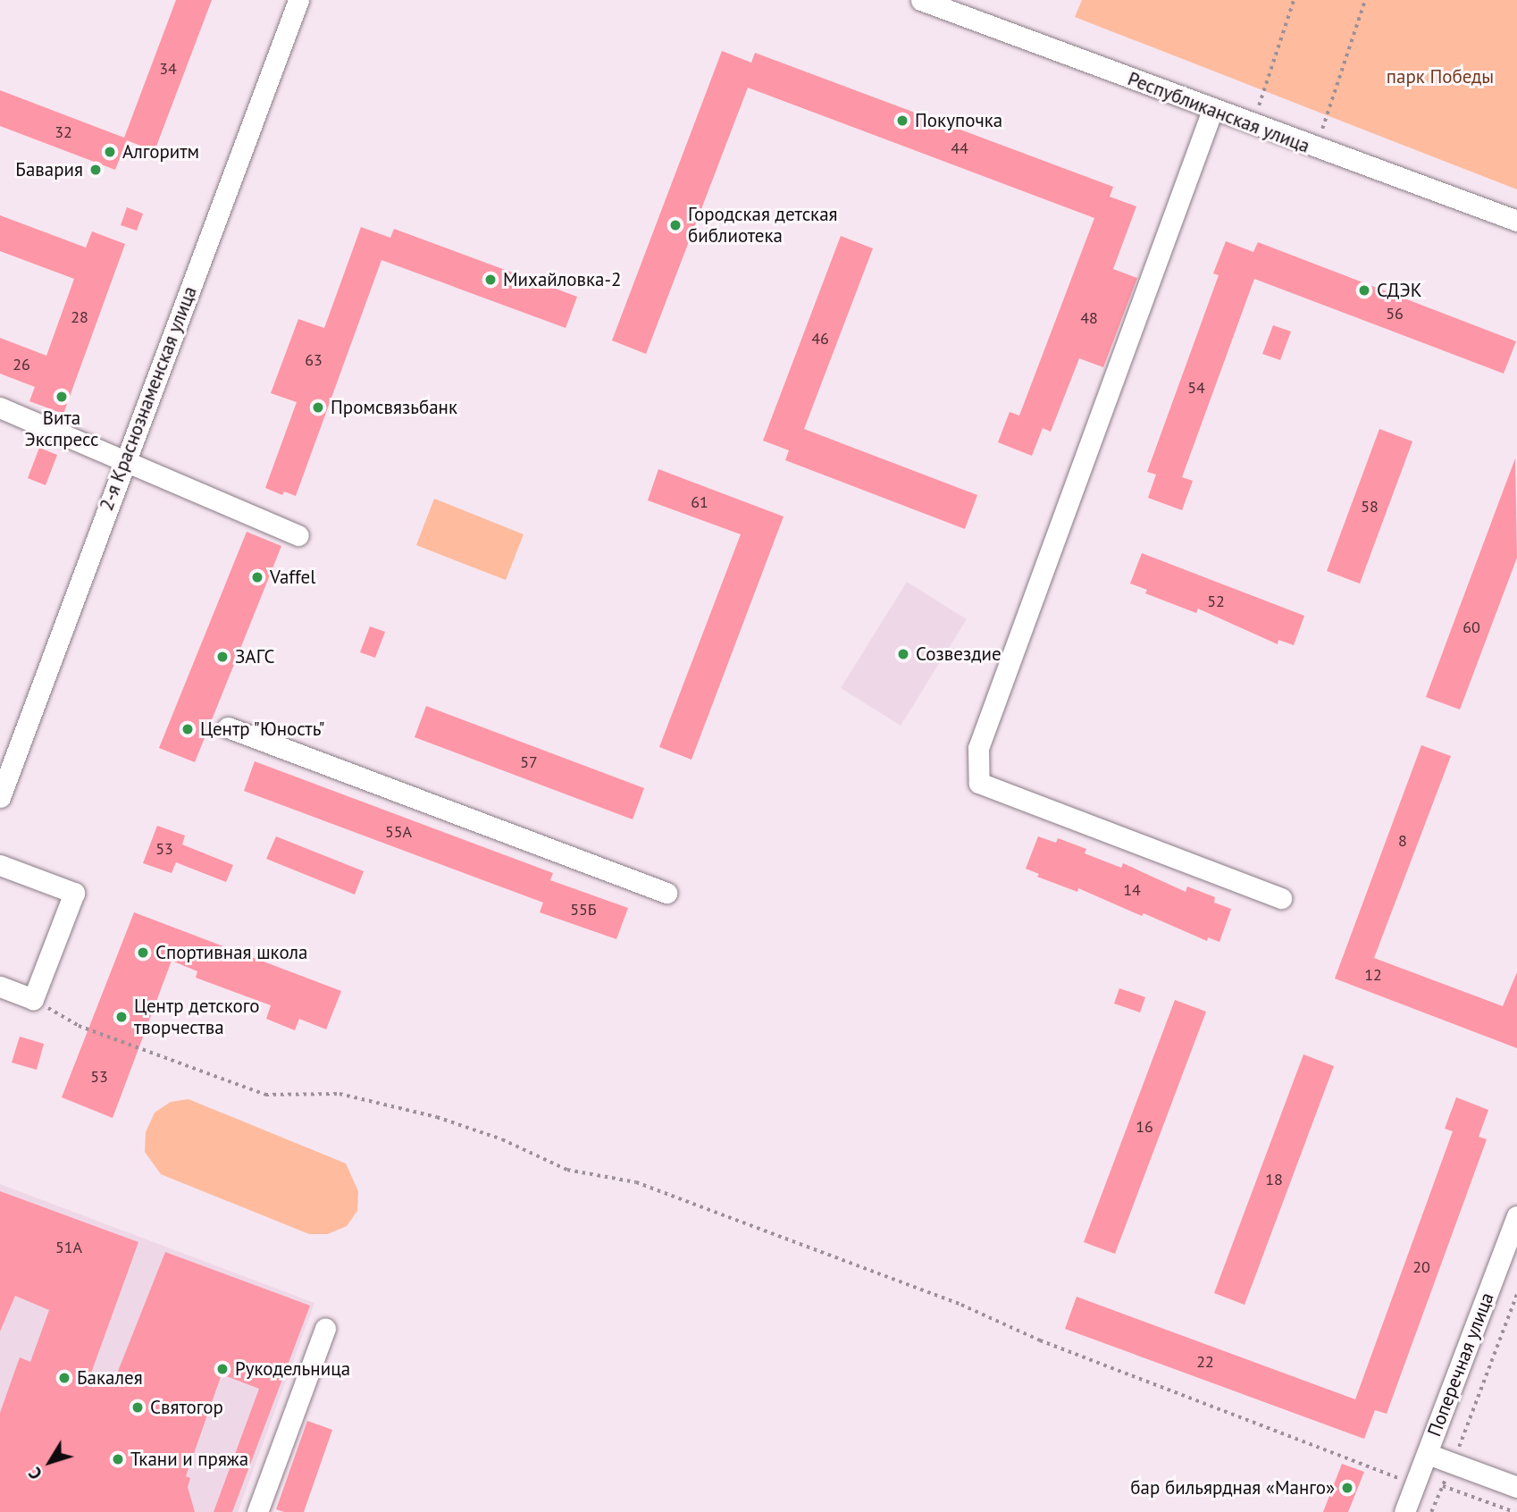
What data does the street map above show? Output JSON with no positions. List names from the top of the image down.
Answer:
{
  "streets": {
    "street": ["Республиканская улица", "2-я Краснознаменская улица", "Поперечная улица"]
  },
  "parks": ["парк Победы"],
  "places": [
    "Покупочка",
    "Алгоритм",
    "Бавария",
    "Городская детская библиотека",
    "Михайловка-2",
    "СДЭК",
    "Вита Экспресс",
    "Промсвязьбанк",
    "Vaffel",
    "Созвездие",
    "ЗАГС",
    "Центр \"Юность\"",
    "Спортивная школа",
    "Центр детского творчества",
    "Рукодельница",
    "Бакалея",
    "Святогор",
    "Ткани и пряжа",
    "бар бильярдная «Манго»"
  ],
  "house_numbers": [
    "34",
    "32",
    "44",
    "56",
    "28",
    "48",
    "46",
    "63",
    "26",
    "54",
    "61",
    "58",
    "52",
    "60",
    "57",
    "55А",
    "8",
    "53",
    "14",
    "55Б",
    "12",
    "53",
    "16",
    "18",
    "51А",
    "20",
    "22"
  ],
  "north": "bottom left"
}
